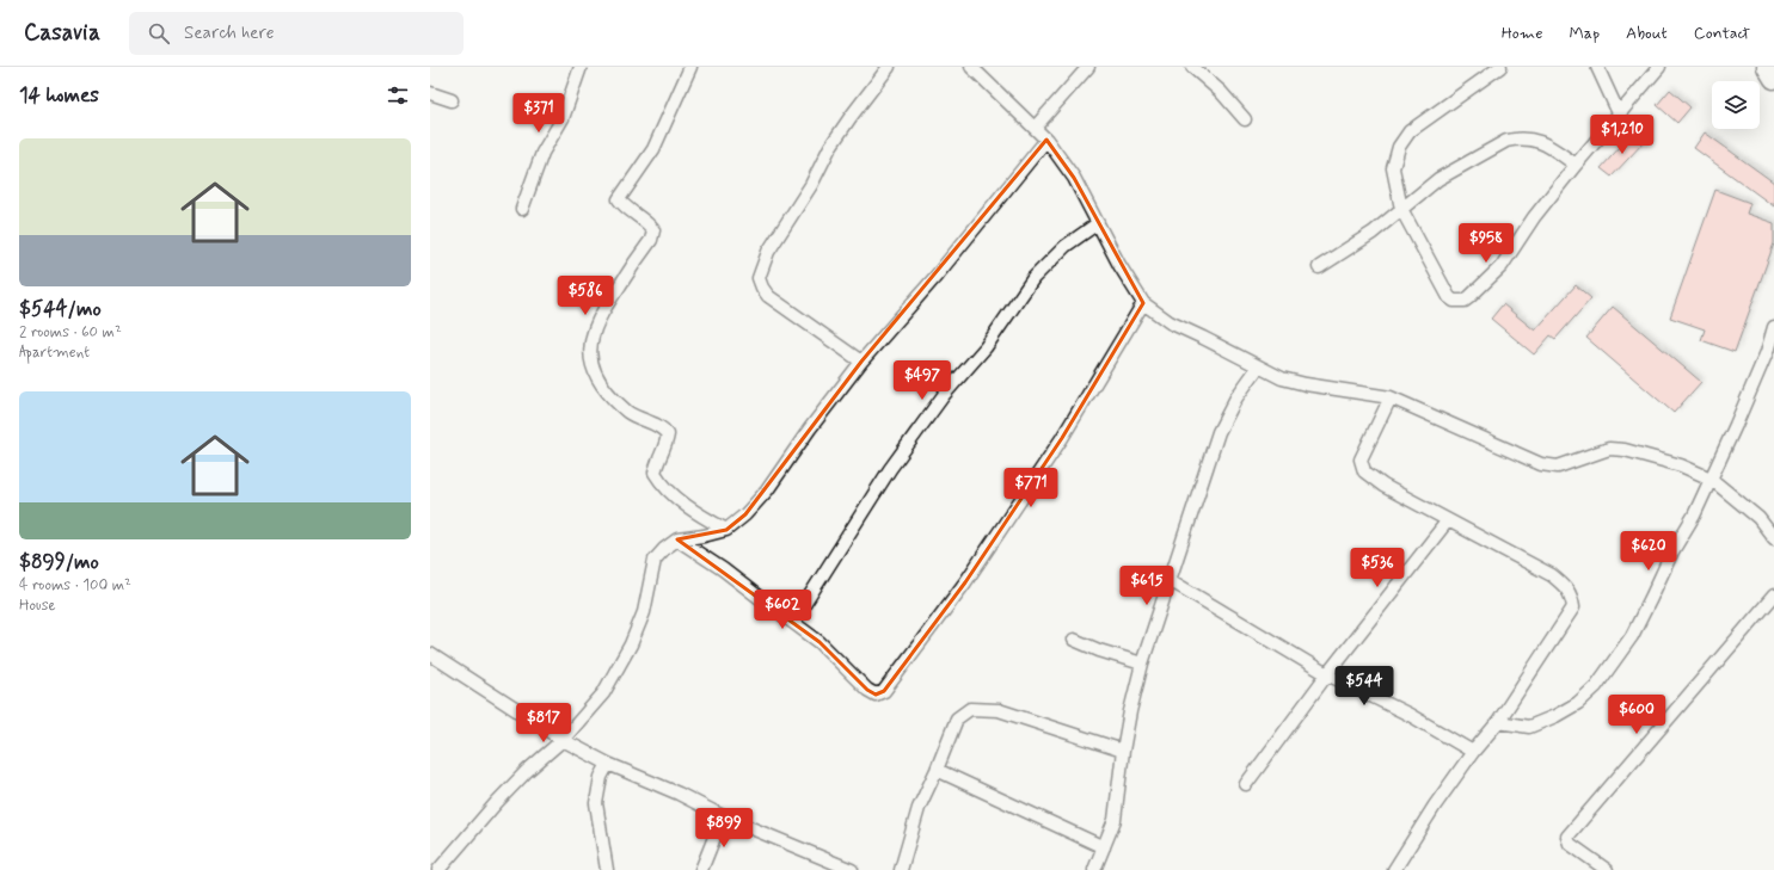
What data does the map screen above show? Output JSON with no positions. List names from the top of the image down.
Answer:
{
  "page": {
    "header": "Casavia",
    "search": "Search here",
    "nav": [
      "Home",
      "Map",
      "About",
      "Contact"
    ],
    "heading": "14 homes",
    "price": [
      "$371",
      "$1,210",
      "$958",
      "$586",
      "$497",
      "$771",
      "$620",
      "$536",
      "$615",
      "$602",
      "$544",
      "$600",
      "$817",
      "$899"
    ],
    "list": [
      {
        "name": "$544/mo",
        "note": "2 rooms · 60 m² · Apartment"
      },
      {
        "name": "$899/mo",
        "note": "4 rooms · 100 m² · House"
      }
    ]
  }
}
